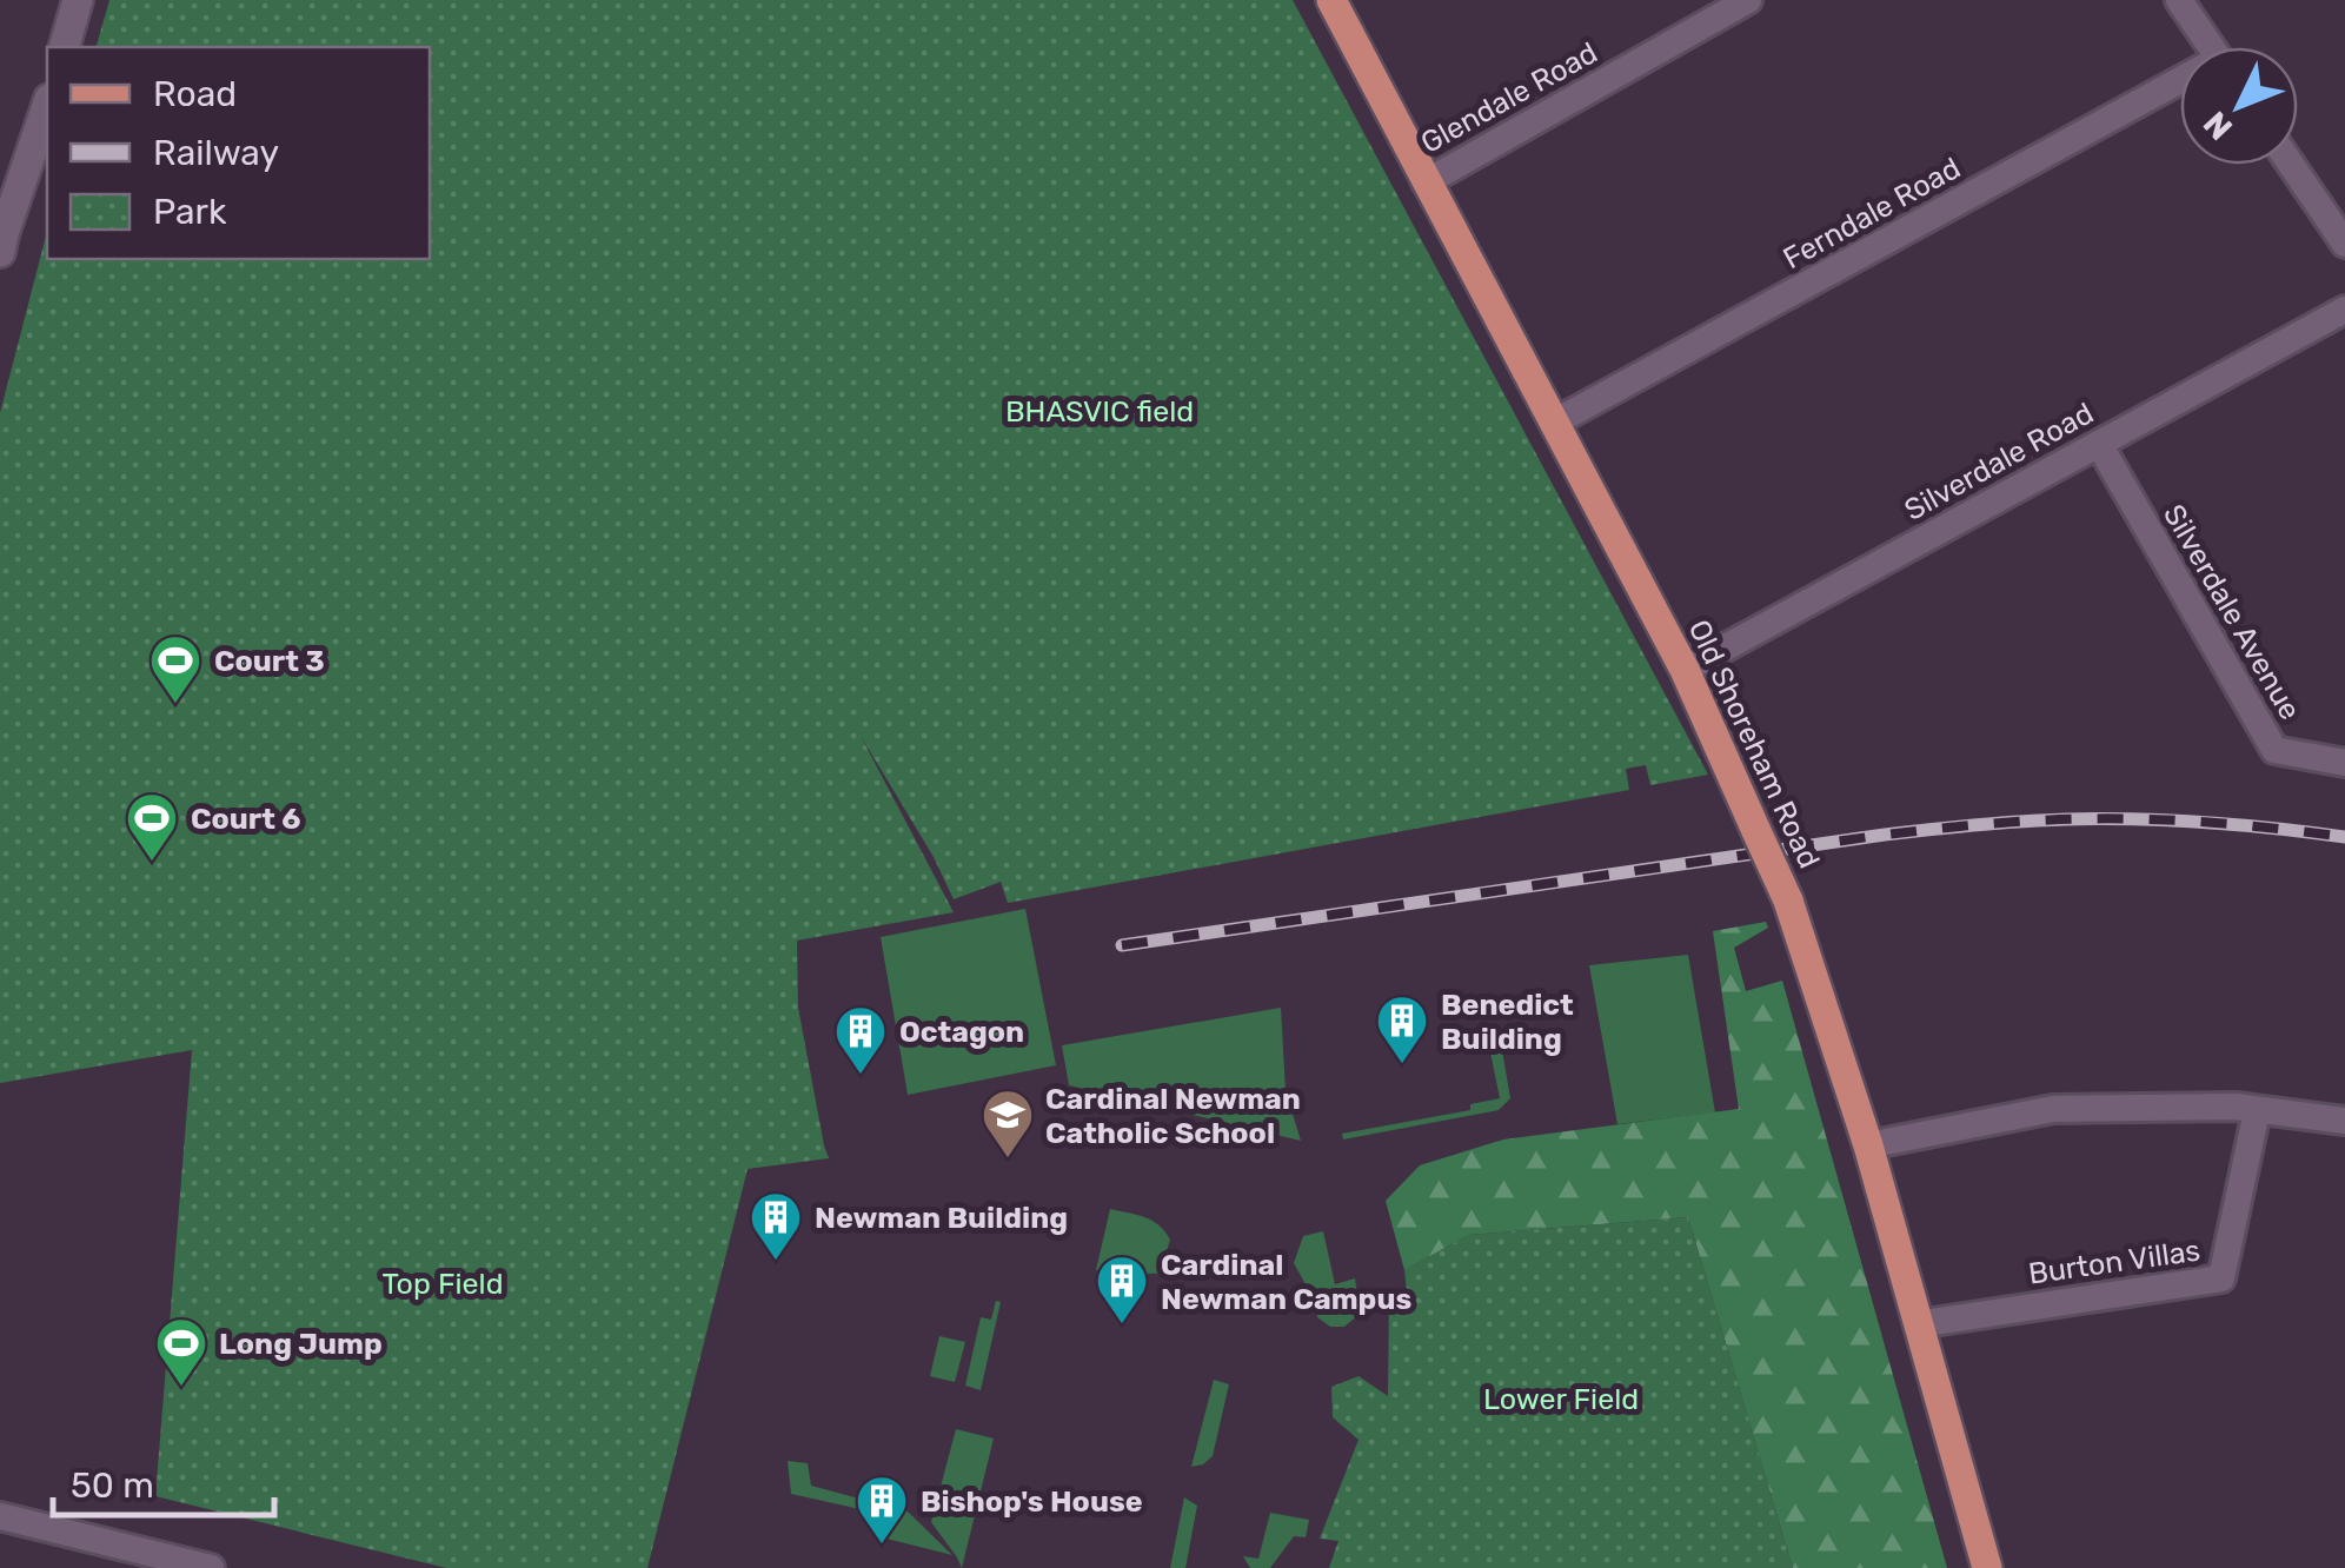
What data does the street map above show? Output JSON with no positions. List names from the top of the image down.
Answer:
{
  "streets": {
    "main road": ["Old Shoreham Road"],
    "street": [
      "Glendale Road",
      "Ferndale Road",
      "Silverdale Road",
      "Silverdale Avenue",
      "Burton Villas"
    ]
  },
  "crossings": [
    ["Glendale Road", "Old Shoreham Road"],
    ["Ferndale Road", "Old Shoreham Road"],
    ["Silverdale Road", "Silverdale Avenue"],
    ["Silverdale Road", "Old Shoreham Road"],
    ["Old Shoreham Road", "Burton Villas"]
  ],
  "parks": ["BHASVIC field", "Top Field", "Lower Field"],
  "places": {
    "sports": ["Court 3", "Court 6", "Long Jump"],
    "building": [
      "Benedict Building",
      "Octagon",
      "Newman Building",
      "Cardinal Newman Campus",
      "Bishop's House"
    ],
    "school or university": ["Cardinal Newman Catholic School"]
  },
  "legend": ["Road", "Railway", "Park"],
  "scale_bar": "50 m",
  "north": "bottom left"
}
